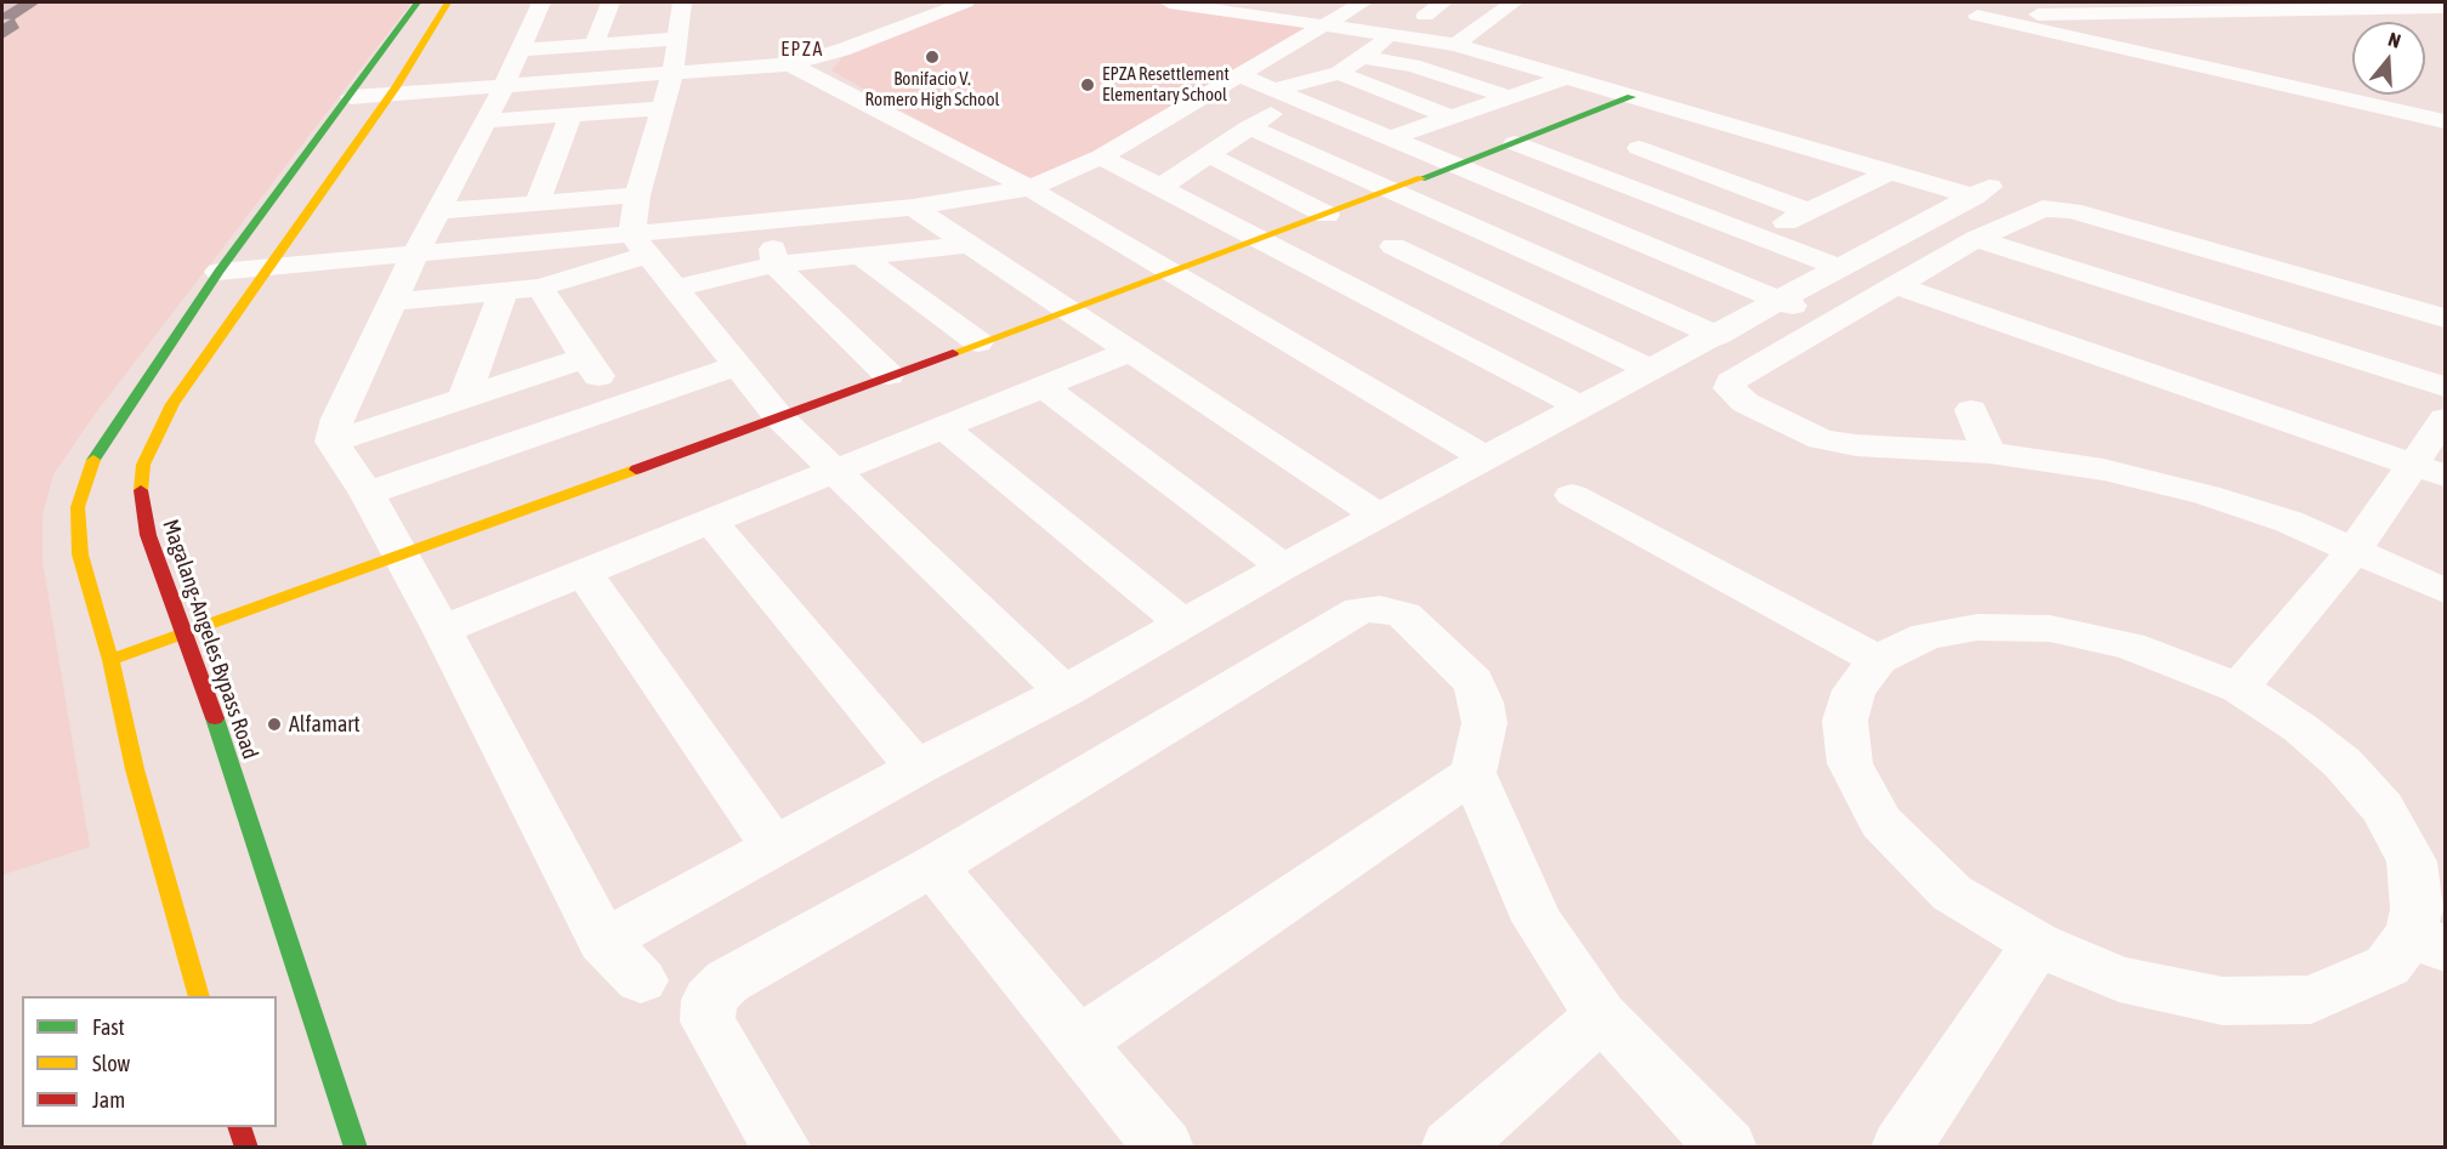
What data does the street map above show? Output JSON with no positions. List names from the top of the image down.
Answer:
{
  "streets": {
    "street": ["Magalang-Angeles Bypass Road"]
  },
  "districts": ["EPZA"],
  "places": ["Bonifacio V. Romero High School", "EPZA Resettlement Elementary School", "Alfamart"],
  "legend": ["Fast", "Slow", "Jam"],
  "north": "top"
}
